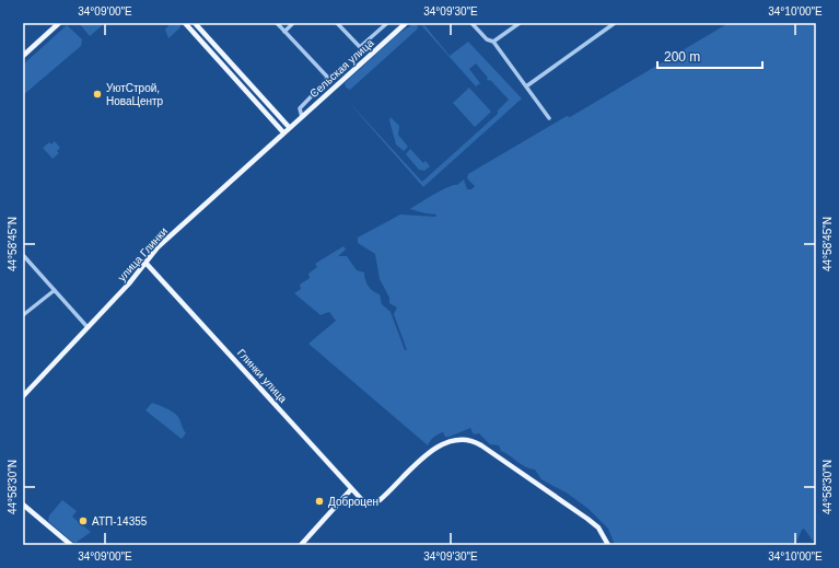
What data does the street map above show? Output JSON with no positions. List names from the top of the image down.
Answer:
{
  "streets": {
    "main road": ["Сельская улица", "улица Глинки", "Глинки улица"]
  },
  "crossings": [
    ["Сельская улица", "улица Глинки"],
    ["улица Глинки", "Глинки улица"]
  ],
  "places": ["УютСтрой, НоваЦентр", "Доброцен", "АТП-14355"],
  "scale_bar": "200 m",
  "coordinates": [
    "34°09'00\"E",
    "34°09'30\"E",
    "34°10'00\"E",
    "44°58'45\"N",
    "44°58'30\"N"
  ]
}
